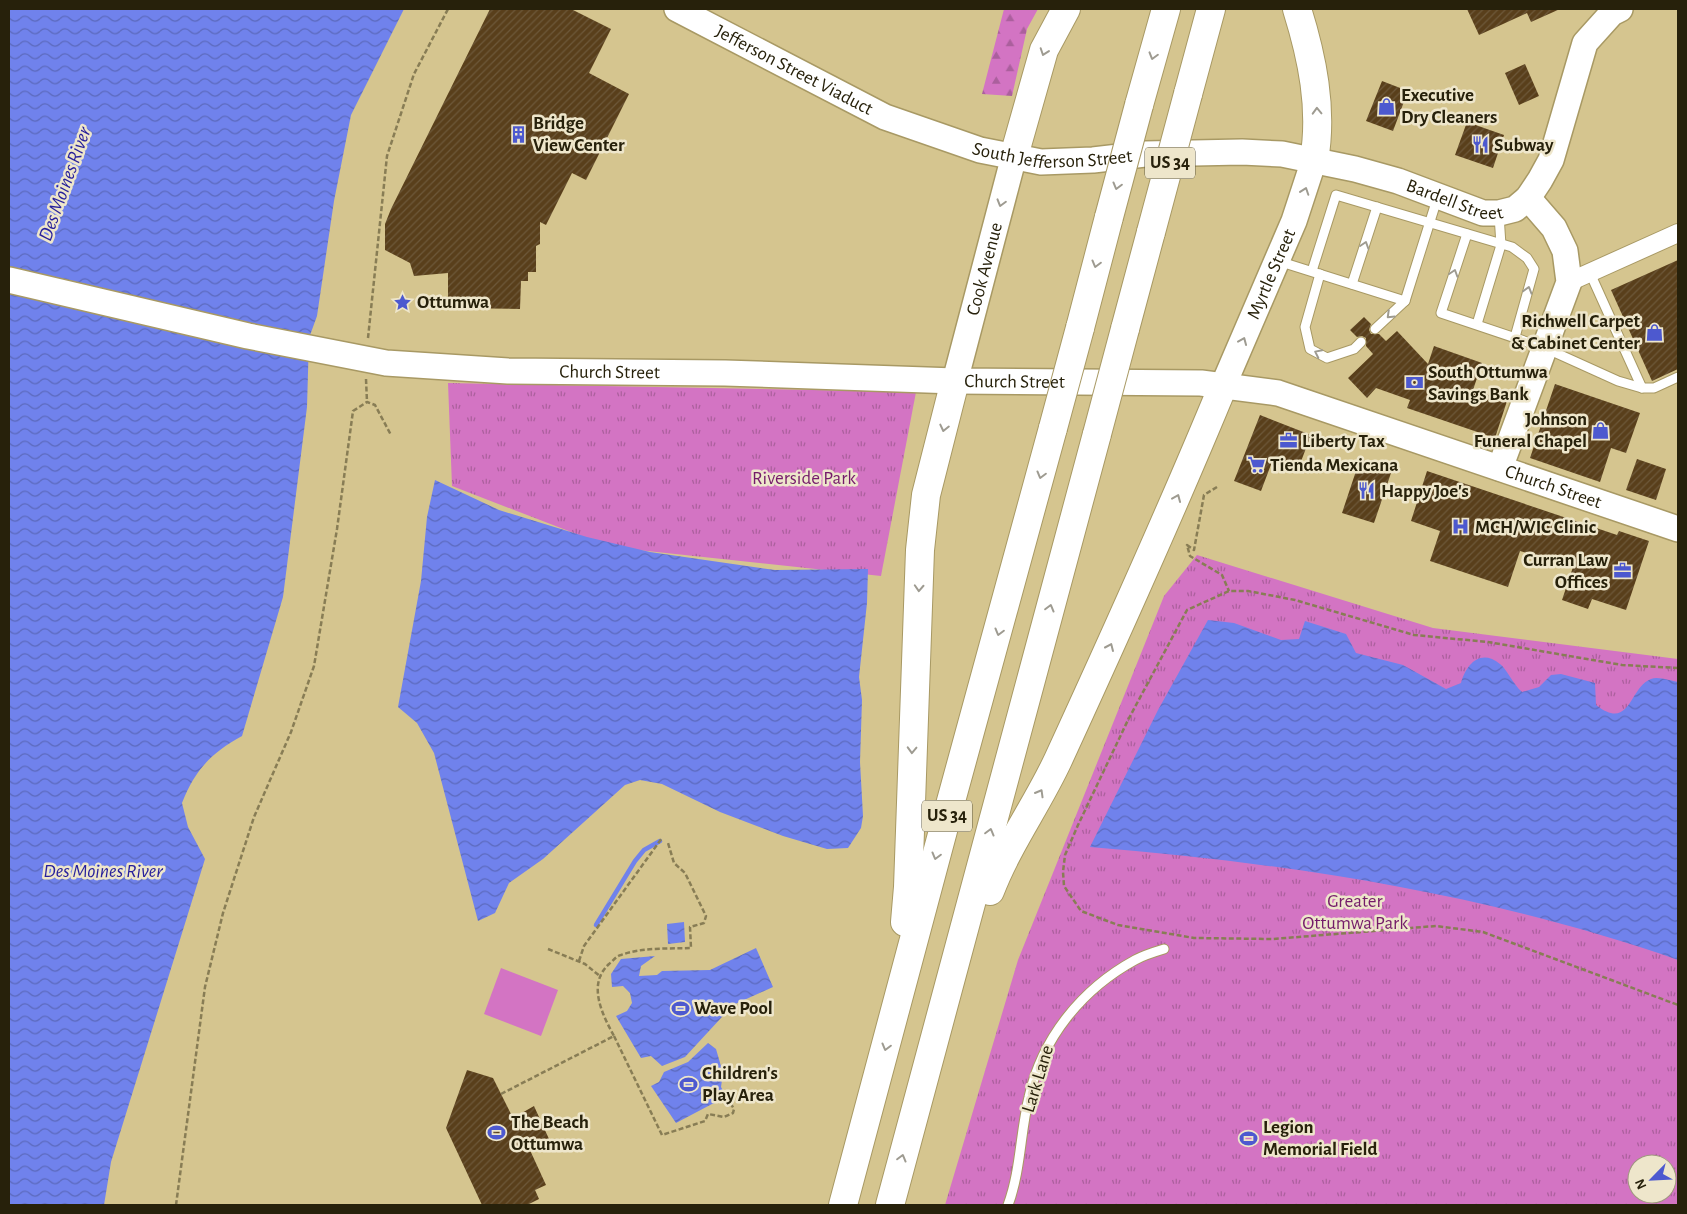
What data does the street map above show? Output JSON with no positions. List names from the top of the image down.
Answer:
{
  "streets": {
    "highway": ["US 34"],
    "main road": [
      "Jefferson Street Viaduct",
      "South Jefferson Street",
      "Bardell Street",
      "Cook Avenue",
      "Myrtle Street",
      "Church Street"
    ],
    "lane": ["Lark Lane"]
  },
  "crossings": [
    ["Jefferson Street Viaduct", "South Jefferson Street"],
    ["South Jefferson Street", "Bardell Street"],
    ["South Jefferson Street", "Cook Avenue"],
    ["South Jefferson Street", "Myrtle Street"],
    ["Bardell Street", "Myrtle Street"],
    ["Cook Avenue", "Church Street"],
    ["Myrtle Street", "Church Street"]
  ],
  "one_way": ["Cook Avenue", "Myrtle Street"],
  "water": ["Des Moines River"],
  "parks": ["Riverside Park", "Greater Ottumwa Park"],
  "places": {
    "shop": ["Executive Dry Cleaners", "Richwell Carpet & Cabinet Center", "Johnson Funeral Chapel"],
    "building": ["Bridge View Center"],
    "restaurant": ["Subway", "Happy Joe's"],
    "place": ["Ottumwa"],
    "bank": ["South Ottumwa Savings Bank"],
    "office": ["Liberty Tax", "Curran Law Offices"],
    "supermarket": ["Tienda Mexicana"],
    "hospital": ["MCH/WIC Clinic"],
    "sports": [
      "Wave Pool",
      "Children's Play Area",
      "The Beach Ottumwa",
      "Legion Memorial Field"
    ]
  },
  "north": "bottom left"
}
